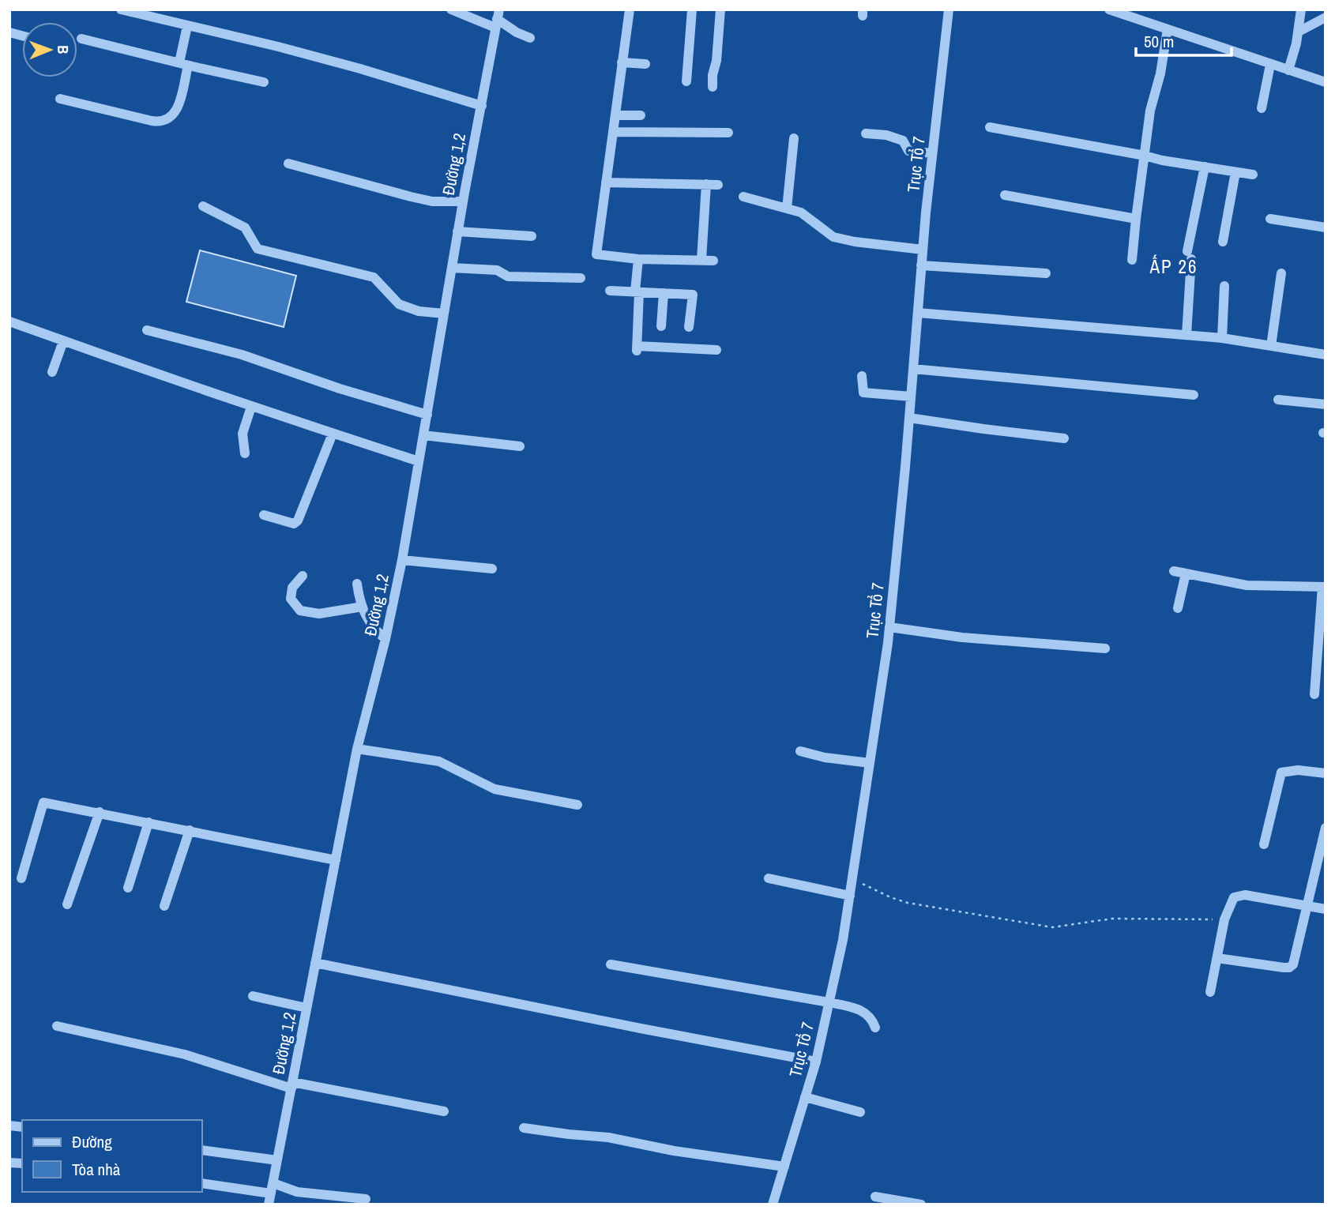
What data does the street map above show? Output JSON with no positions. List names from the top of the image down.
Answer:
{
  "streets": {
    "street": ["Đường 1,2", "Trục Tổ 7"]
  },
  "districts": ["ẤP 26"],
  "legend": ["Đường", "Tòa nhà"],
  "scale_bar": "50 m",
  "north": "right"
}
